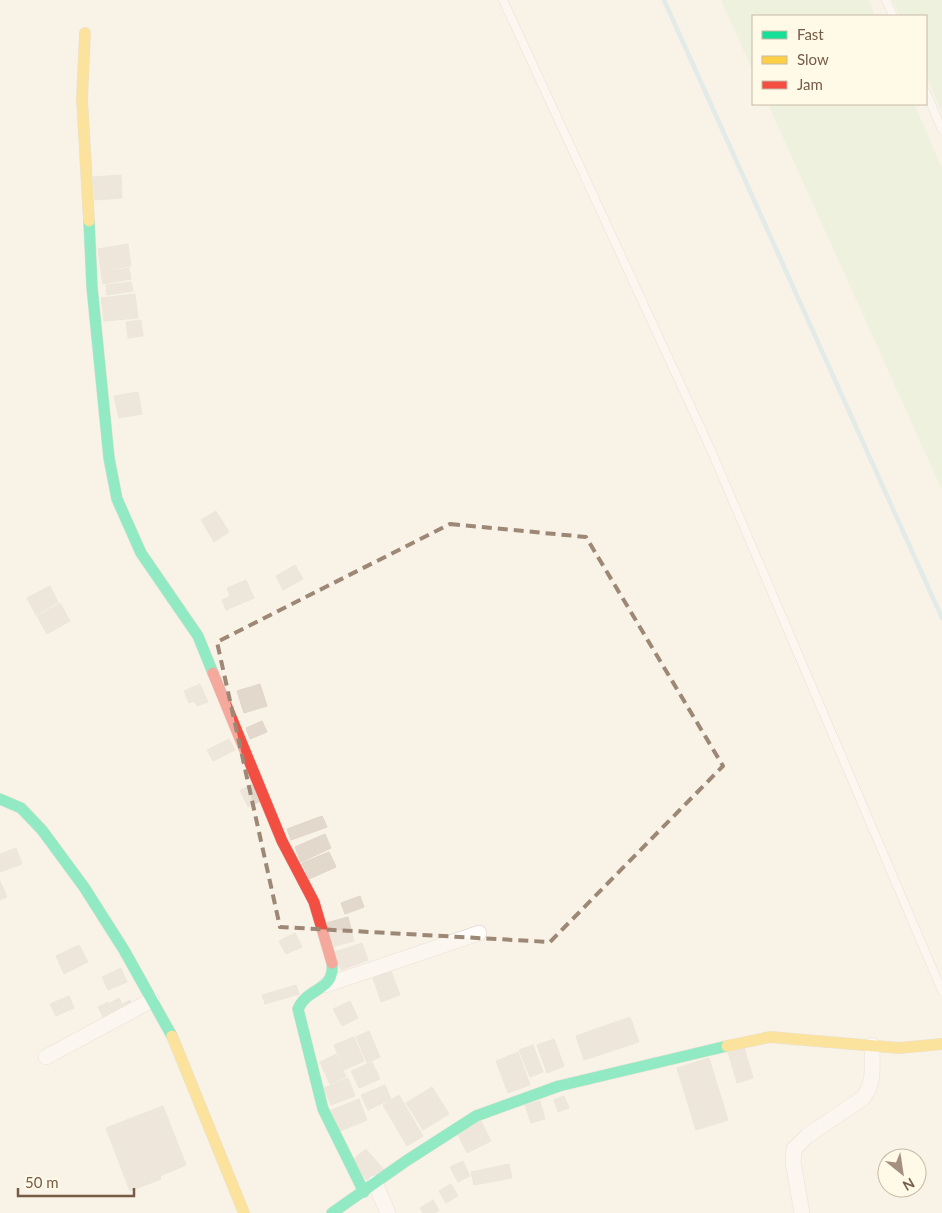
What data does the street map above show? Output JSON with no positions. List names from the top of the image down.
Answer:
{
  "legend": ["Fast", "Slow", "Jam"],
  "scale_bar": "50 m",
  "north": "bottom right"
}
